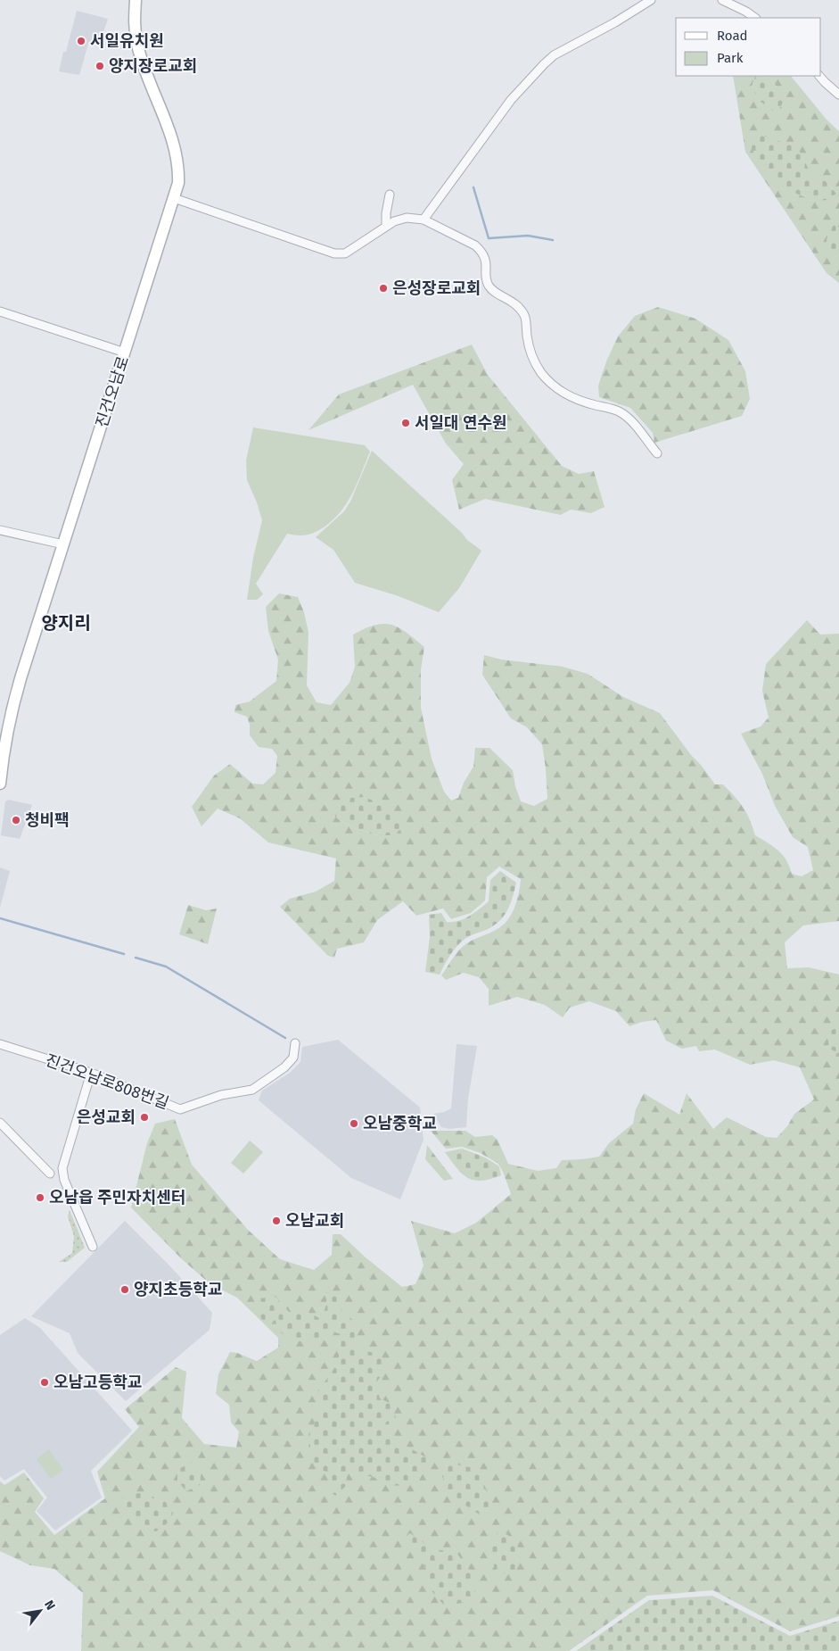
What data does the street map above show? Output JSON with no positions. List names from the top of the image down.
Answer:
{
  "streets": {
    "main road": ["진건오남로"],
    "street": ["진건오남로808번길"]
  },
  "districts": ["양지리"],
  "places": [
    "서일유치원",
    "양지장로교회",
    "은성장로교회",
    "서일대 연수원",
    "청비팩",
    "은성교회",
    "오남중학교",
    "오남읍 주민자치센터",
    "오남교회",
    "양지초등학교",
    "오남고등학교"
  ],
  "legend": ["Road", "Park"],
  "north": "top right"
}
